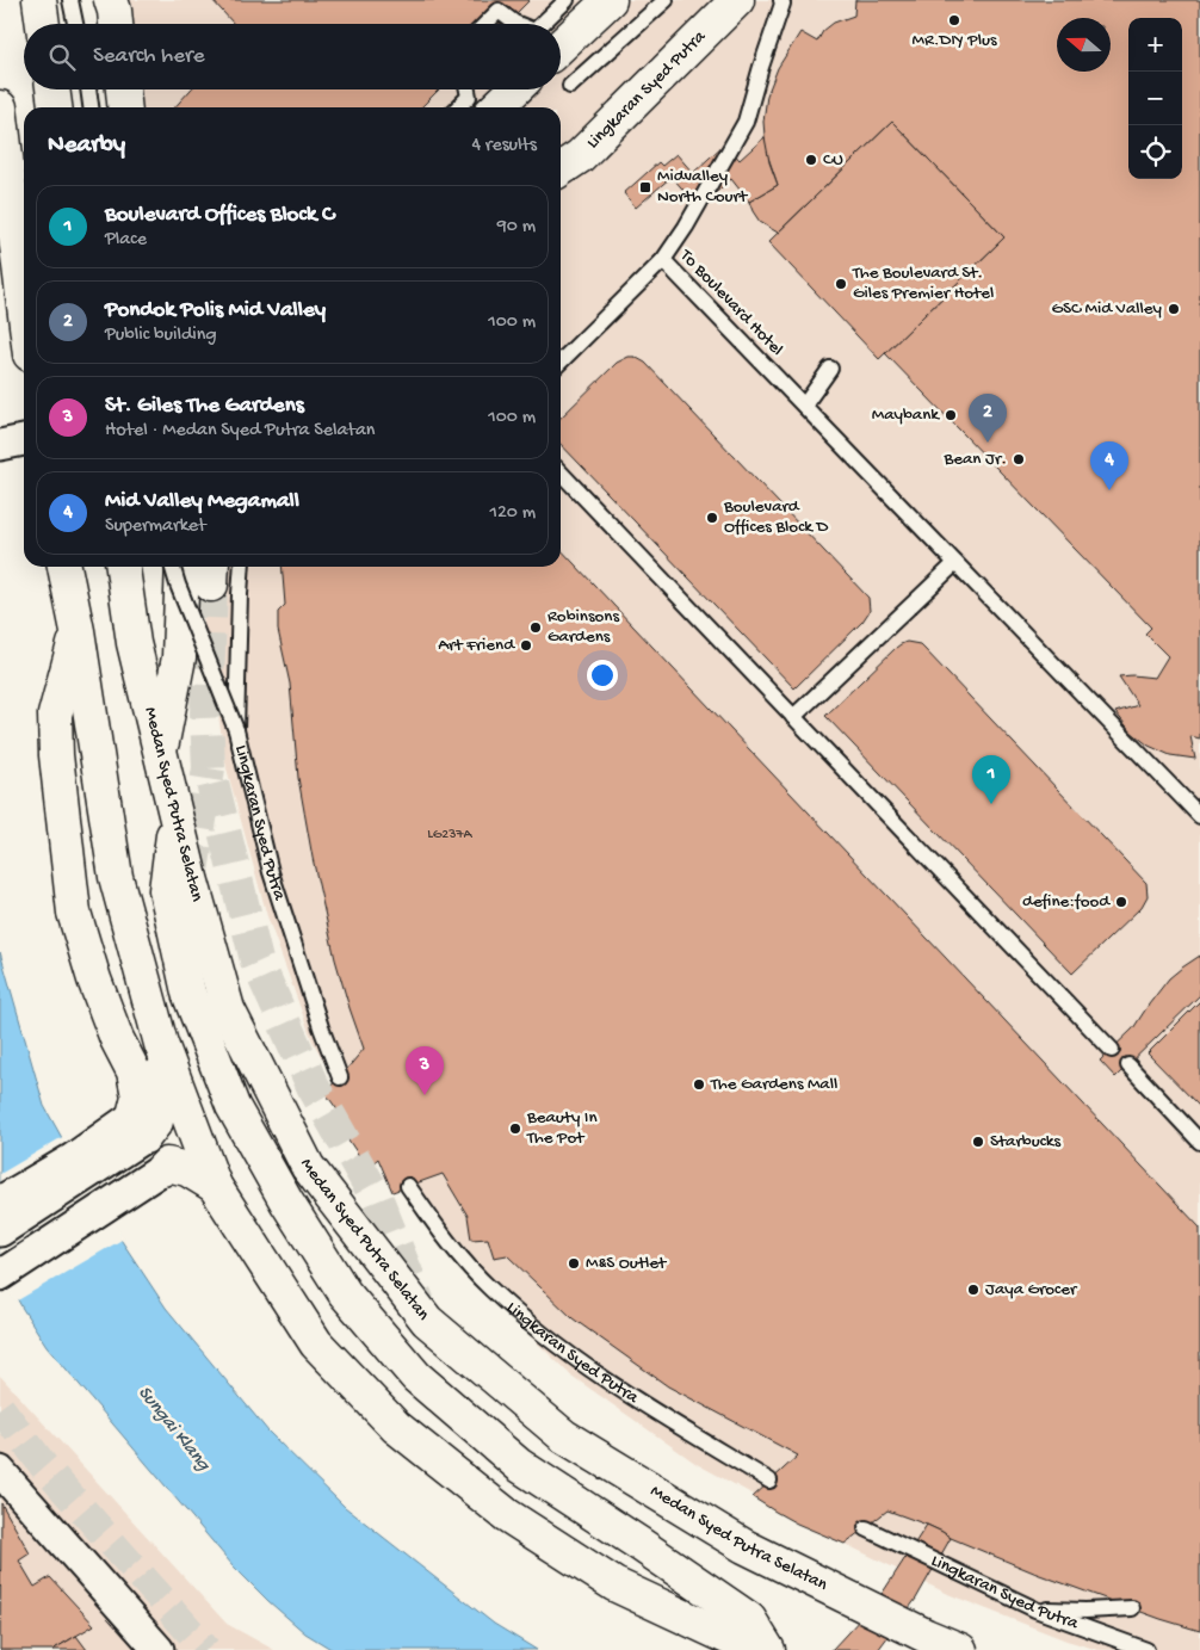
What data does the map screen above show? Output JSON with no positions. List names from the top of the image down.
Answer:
{
  "streets": {
    "main road": ["Lingkaran Syed Putra", "Medan Syed Putra Selatan"],
    "lane": ["To Boulevard Hotel"]
  },
  "water": ["Sungai Klang"],
  "places": {
    "other": [
      "MR.DIY Plus",
      "CU",
      "The Boulevard St. Giles Premier Hotel",
      "GSC Mid Valley",
      "Maybank",
      "Bean Jr.",
      "Boulevard Offices Block D",
      "Robinsons Gardens",
      "Art Friend",
      "define:food",
      "The Gardens Mall",
      "Beauty In The Pot",
      "Starbucks",
      "M&S Outlet",
      "Jaya Grocer"
    ],
    "transit": ["Midvalley North Court"]
  },
  "house_numbers": ["LG237A"],
  "north": "left",
  "page": {
    "map_buttons": ["+", "−"],
    "search": "Search here",
    "heading": ["Nearby", "4 results"],
    "list": [
      {
        "mark": "1",
        "name": "Boulevard Offices Block C",
        "note": "Place",
        "value": "90 m"
      },
      {
        "mark": "2",
        "name": "Pondok Polis Mid Valley",
        "note": "Public building",
        "value": "100 m"
      },
      {
        "mark": "3",
        "name": "St. Giles The Gardens",
        "note": "Hotel · Medan Syed Putra Selatan",
        "value": "100 m"
      },
      {
        "mark": "4",
        "name": "Mid Valley Megamall",
        "note": "Supermarket",
        "value": "120 m"
      }
    ],
    "pins": [
      "2",
      "4",
      "1",
      "3"
    ]
  }
}
